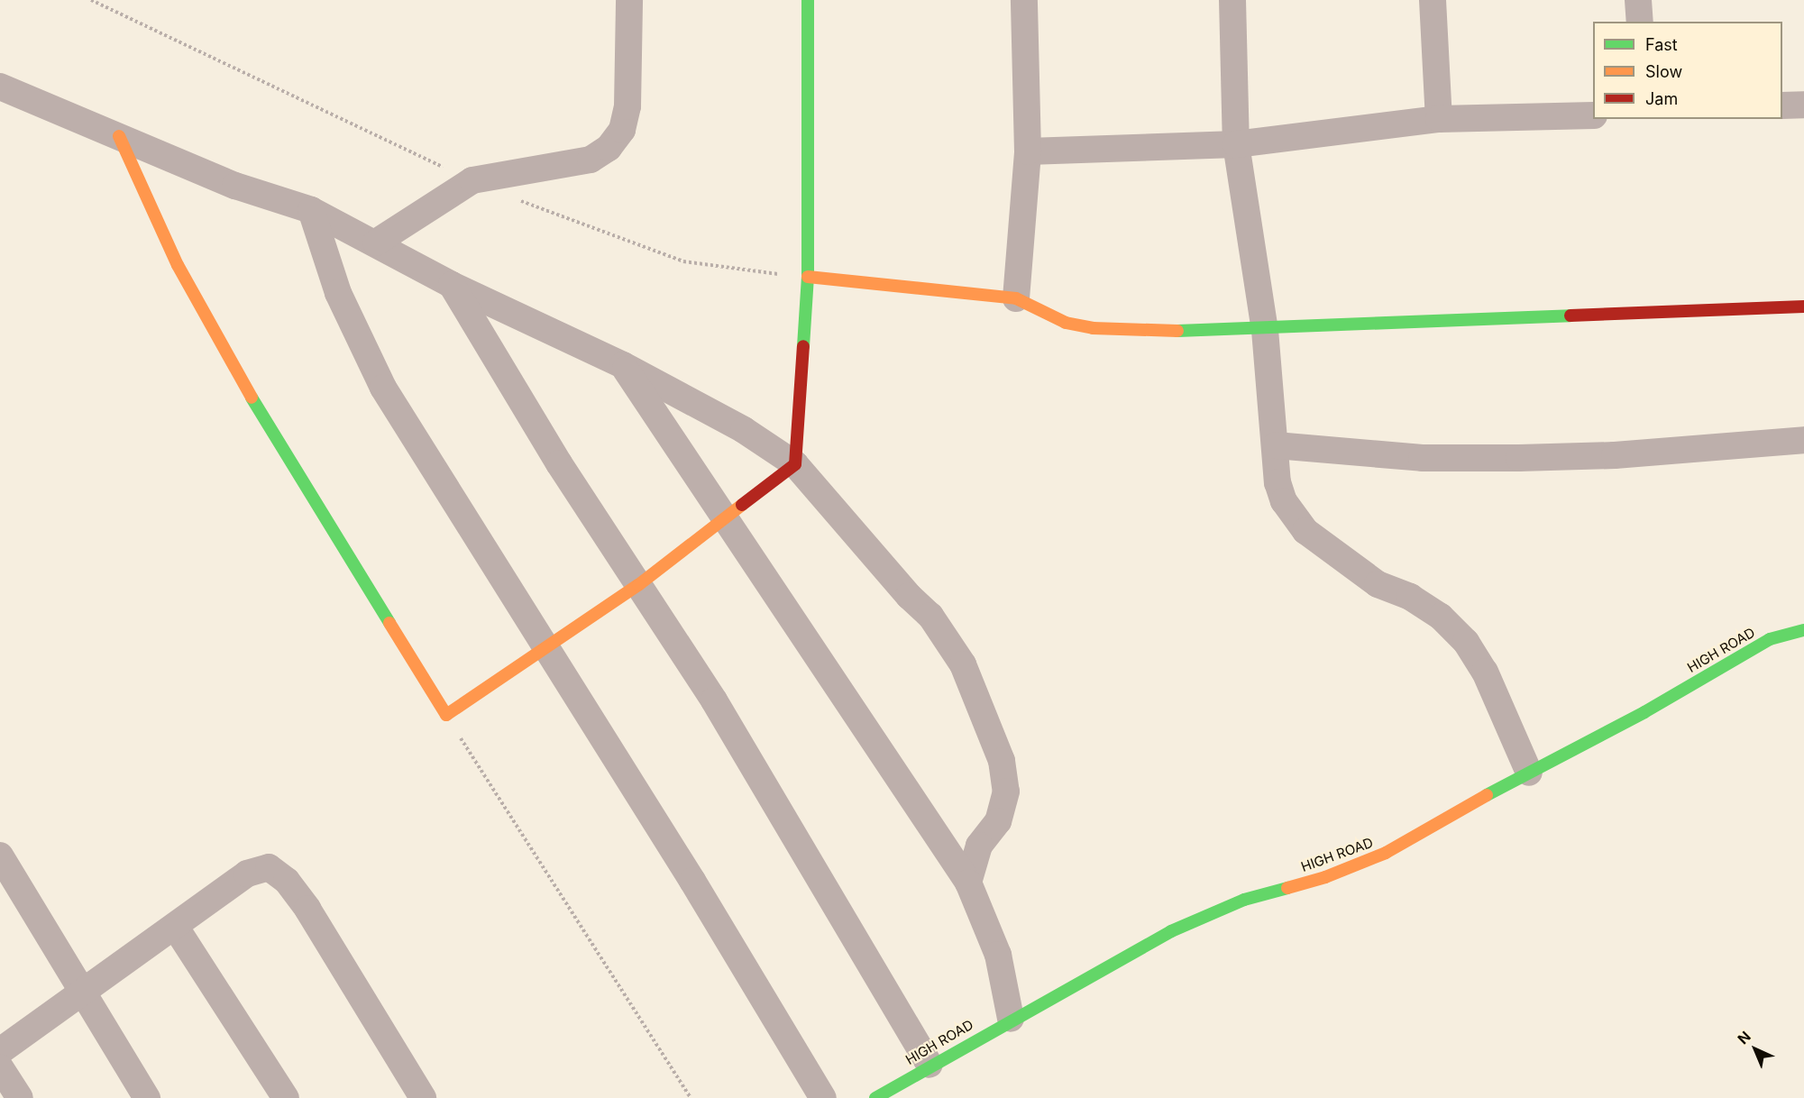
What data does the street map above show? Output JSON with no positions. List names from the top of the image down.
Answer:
{
  "streets": {
    "street": ["HIGH ROAD"]
  },
  "legend": ["Fast", "Slow", "Jam"],
  "north": "top left"
}
